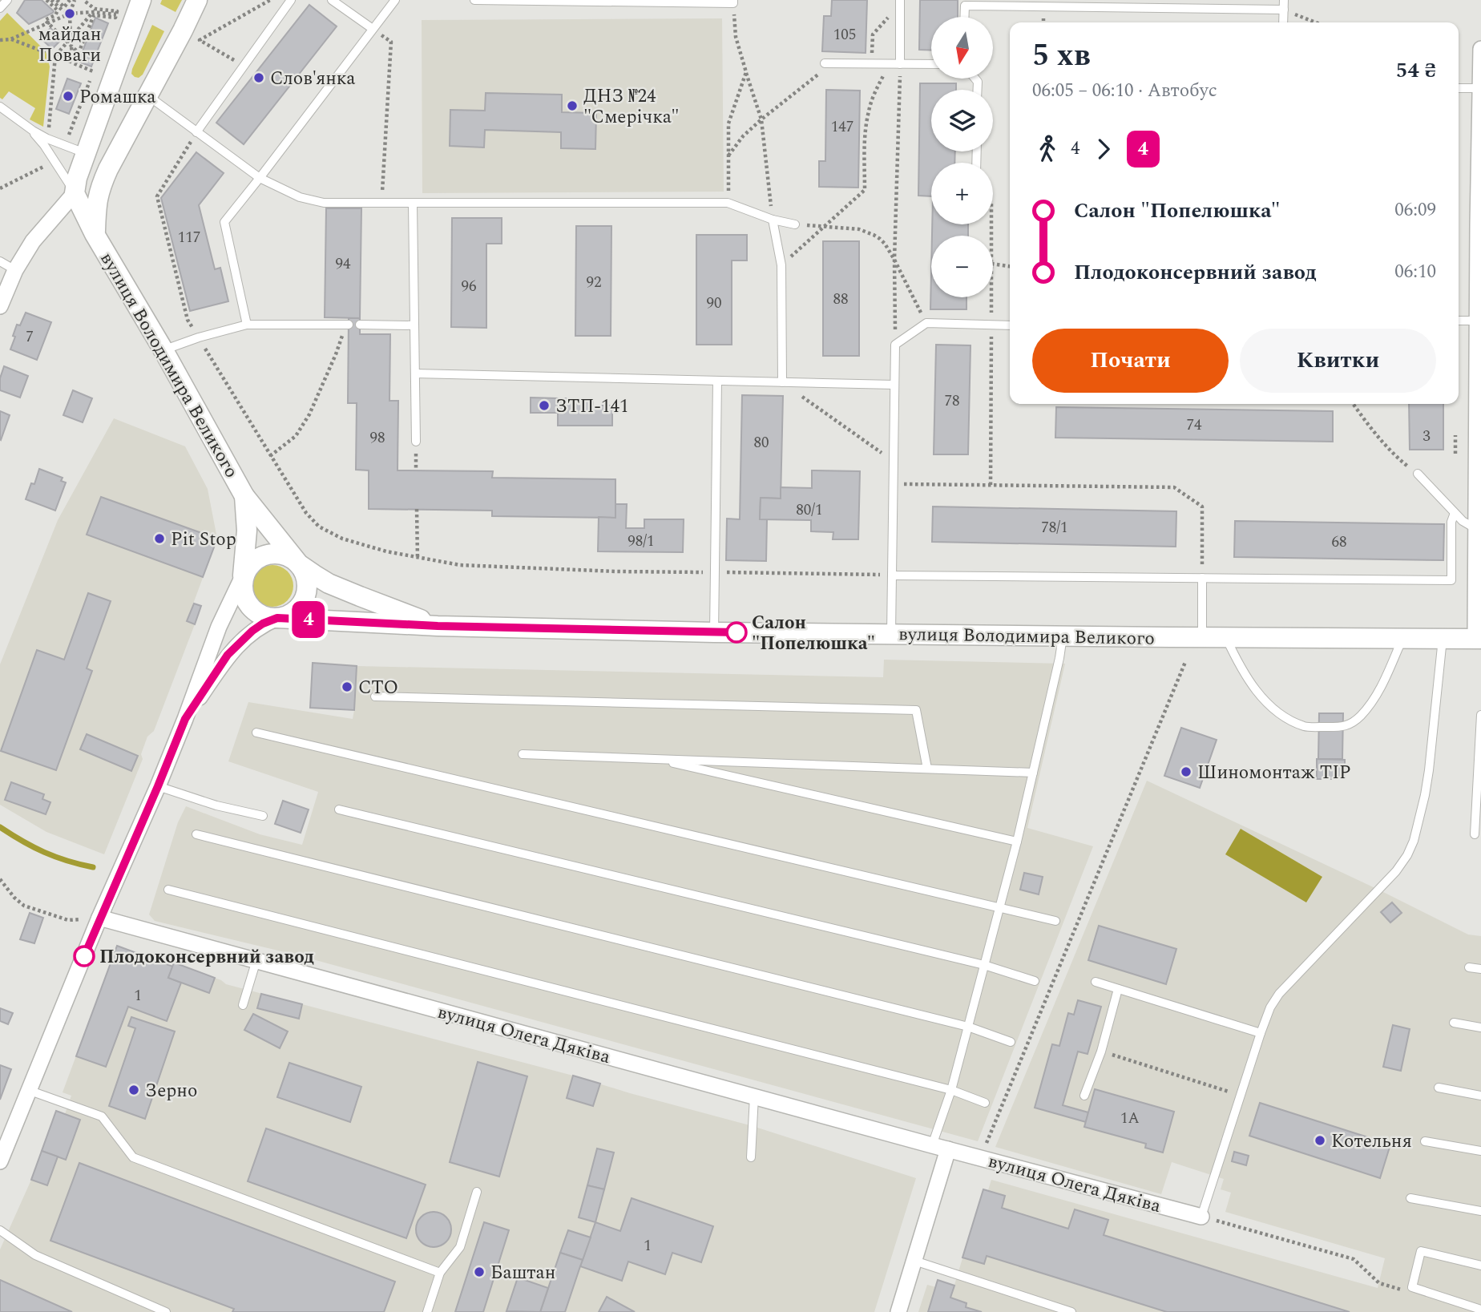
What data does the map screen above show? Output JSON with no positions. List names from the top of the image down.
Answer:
{
  "streets": {
    "street": ["вулиця Володимира Великого", "вулиця Олега Дяківа"]
  },
  "places": [
    "майдан Поваги",
    "Слов'янка",
    "Ромашка",
    "ДНЗ №24 \"Смерічка\"",
    "ЗТП-141",
    "Pit Stop",
    "Салон \"Попелюшка\"",
    "СТО",
    "Шиномонтаж ТІР",
    "Плодоконсервний завод",
    "Зерно",
    "Котельня",
    "Баштан"
  ],
  "lines": ["bus line 4"],
  "house_numbers": [
    "105",
    "147",
    "117",
    "94",
    "92",
    "96",
    "88",
    "90",
    "7",
    "78",
    "74",
    "3",
    "98",
    "80",
    "80/1",
    "78/1",
    "98/1",
    "68",
    "1",
    "1А",
    "1"
  ],
  "north": "bottom",
  "page": {
    "on_map": "4",
    "map_buttons": ["+", "−"],
    "heading": ["5 хв", "06:05 – 06:10 · Автобус", "54 ₴"],
    "legs": ["4", "4"],
    "list": [
      {
        "name": "Салон \"Попелюшка\"",
        "value": "06:09"
      },
      {
        "name": "Плодоконсервний завод",
        "value": "06:10"
      }
    ],
    "buttons": ["Почати", "Квитки"]
  }
}
